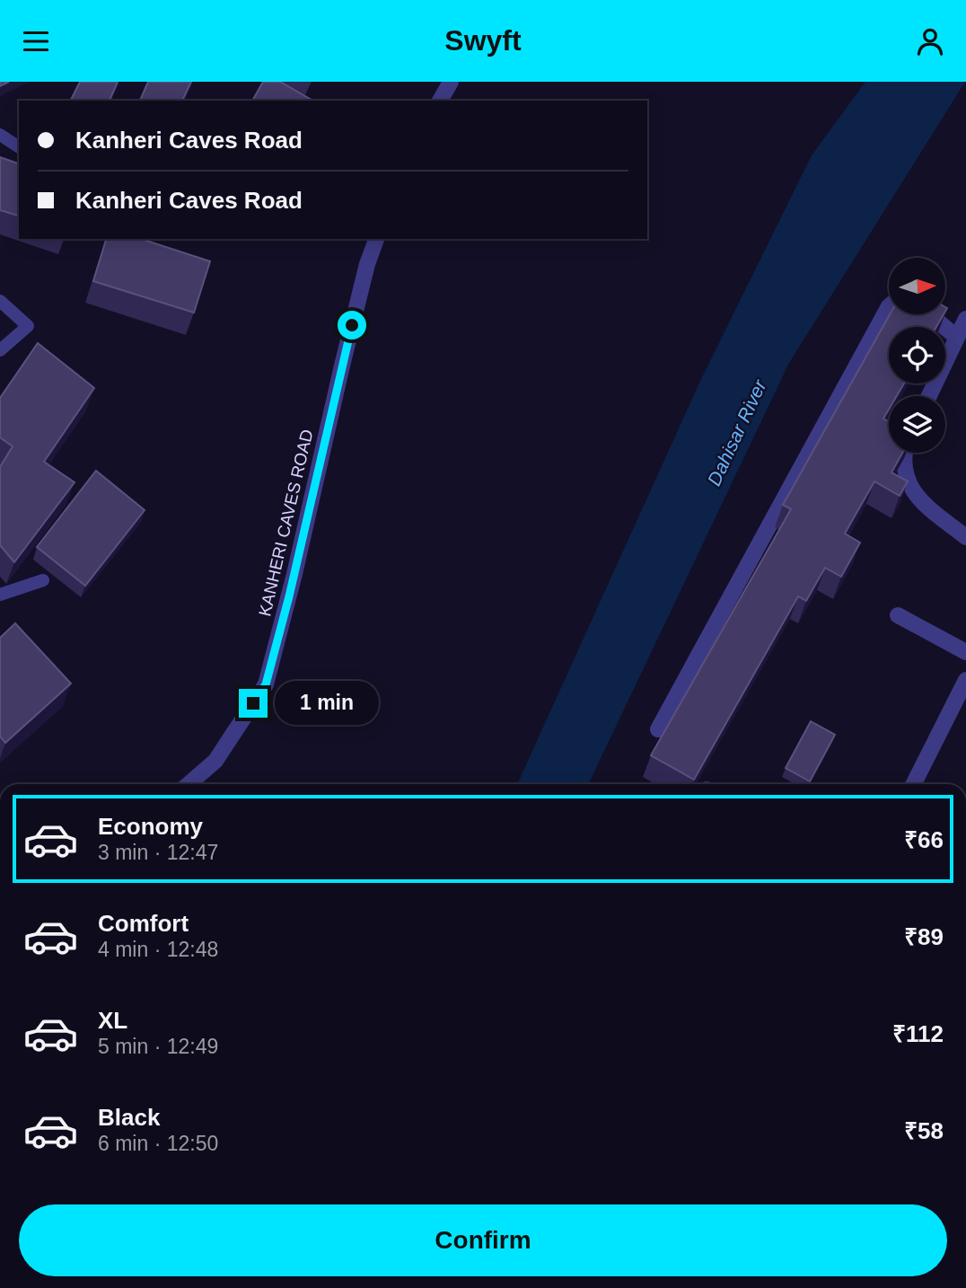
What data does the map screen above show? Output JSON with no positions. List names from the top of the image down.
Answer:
{
  "streets": {
    "street": ["KANHERI CAVES ROAD"]
  },
  "water": ["Dahisar River"],
  "north": "right",
  "page": {
    "header": "Swyft",
    "banner": ["Kanheri Caves Road", "Kanheri Caves Road"],
    "bubble": "1 min",
    "list": [
      {
        "name": "Economy",
        "note": "3 min · 12:47",
        "value": "₹66"
      },
      {
        "name": "Comfort",
        "note": "4 min · 12:48",
        "value": "₹89"
      },
      {
        "name": "XL",
        "note": "5 min · 12:49",
        "value": "₹112"
      },
      {
        "name": "Black",
        "note": "6 min · 12:50",
        "value": "₹58"
      }
    ],
    "buttons": "Confirm"
  }
}
